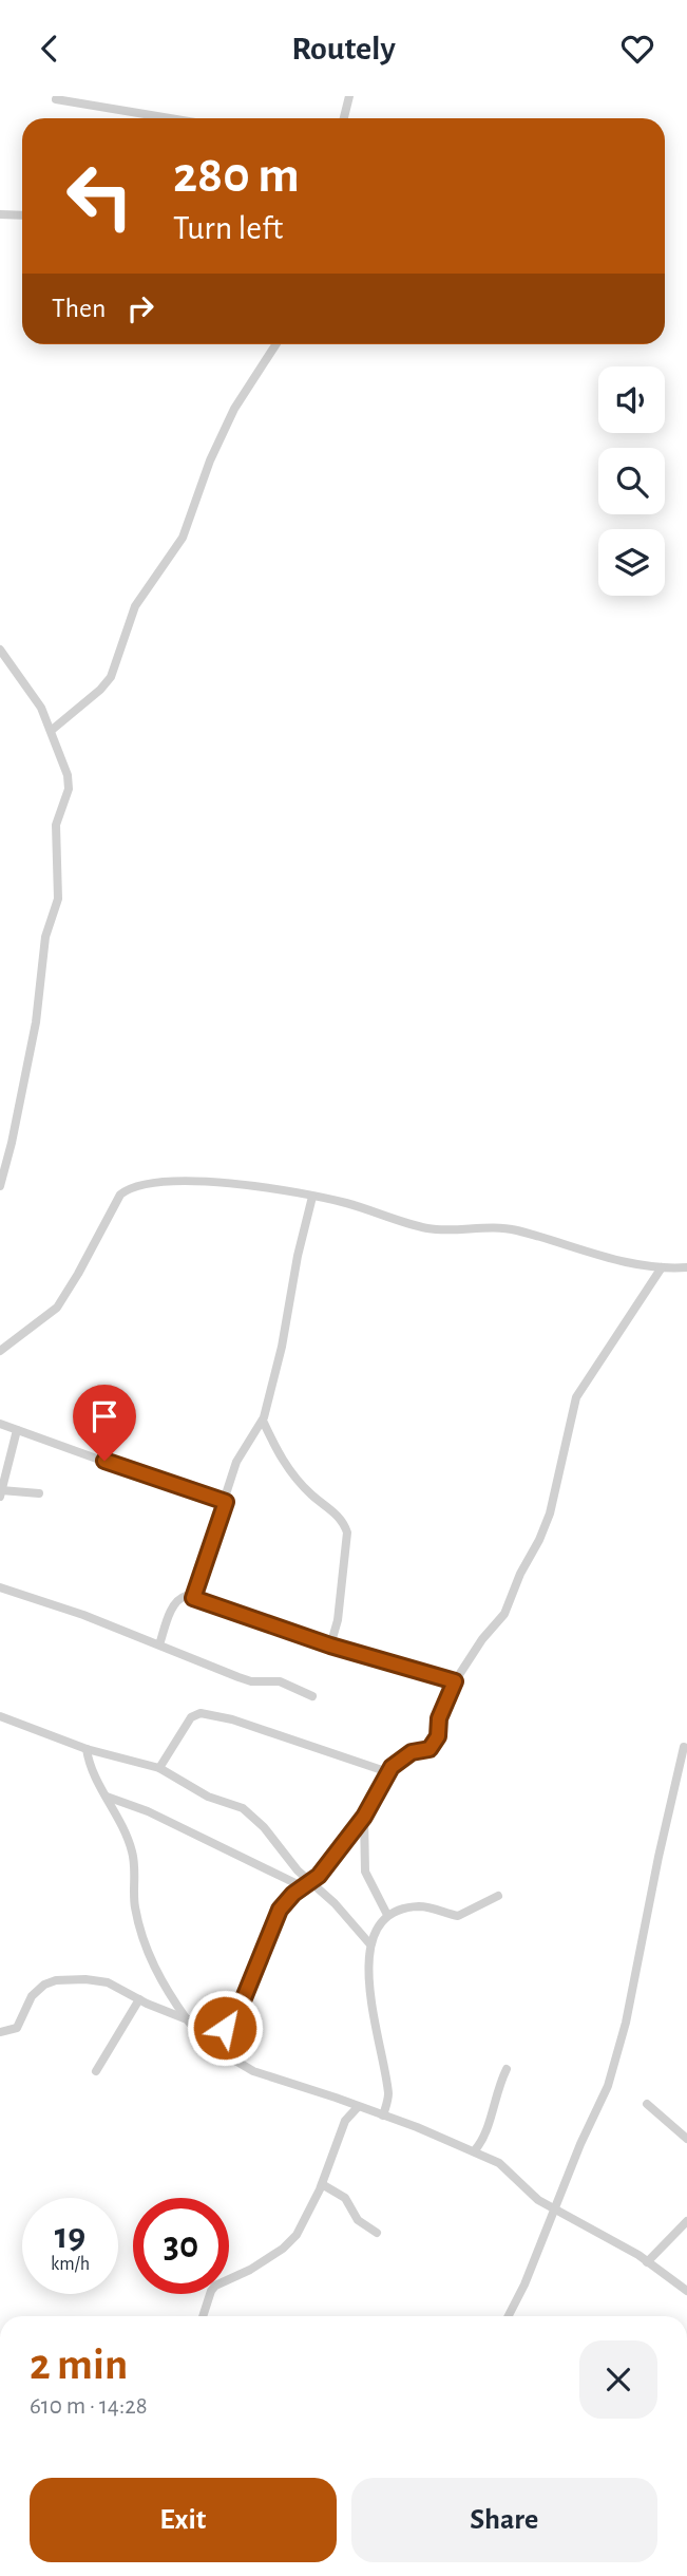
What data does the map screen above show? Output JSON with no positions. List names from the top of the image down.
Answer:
{
  "page": {
    "header": "Routely",
    "turn": ["280 m", "Turn left"],
    "then": "Then",
    "speed": "19 km/h",
    "limit": "30",
    "heading": ["2 min", "610 m · 14:28"],
    "buttons": ["Exit", "Share"]
  }
}
